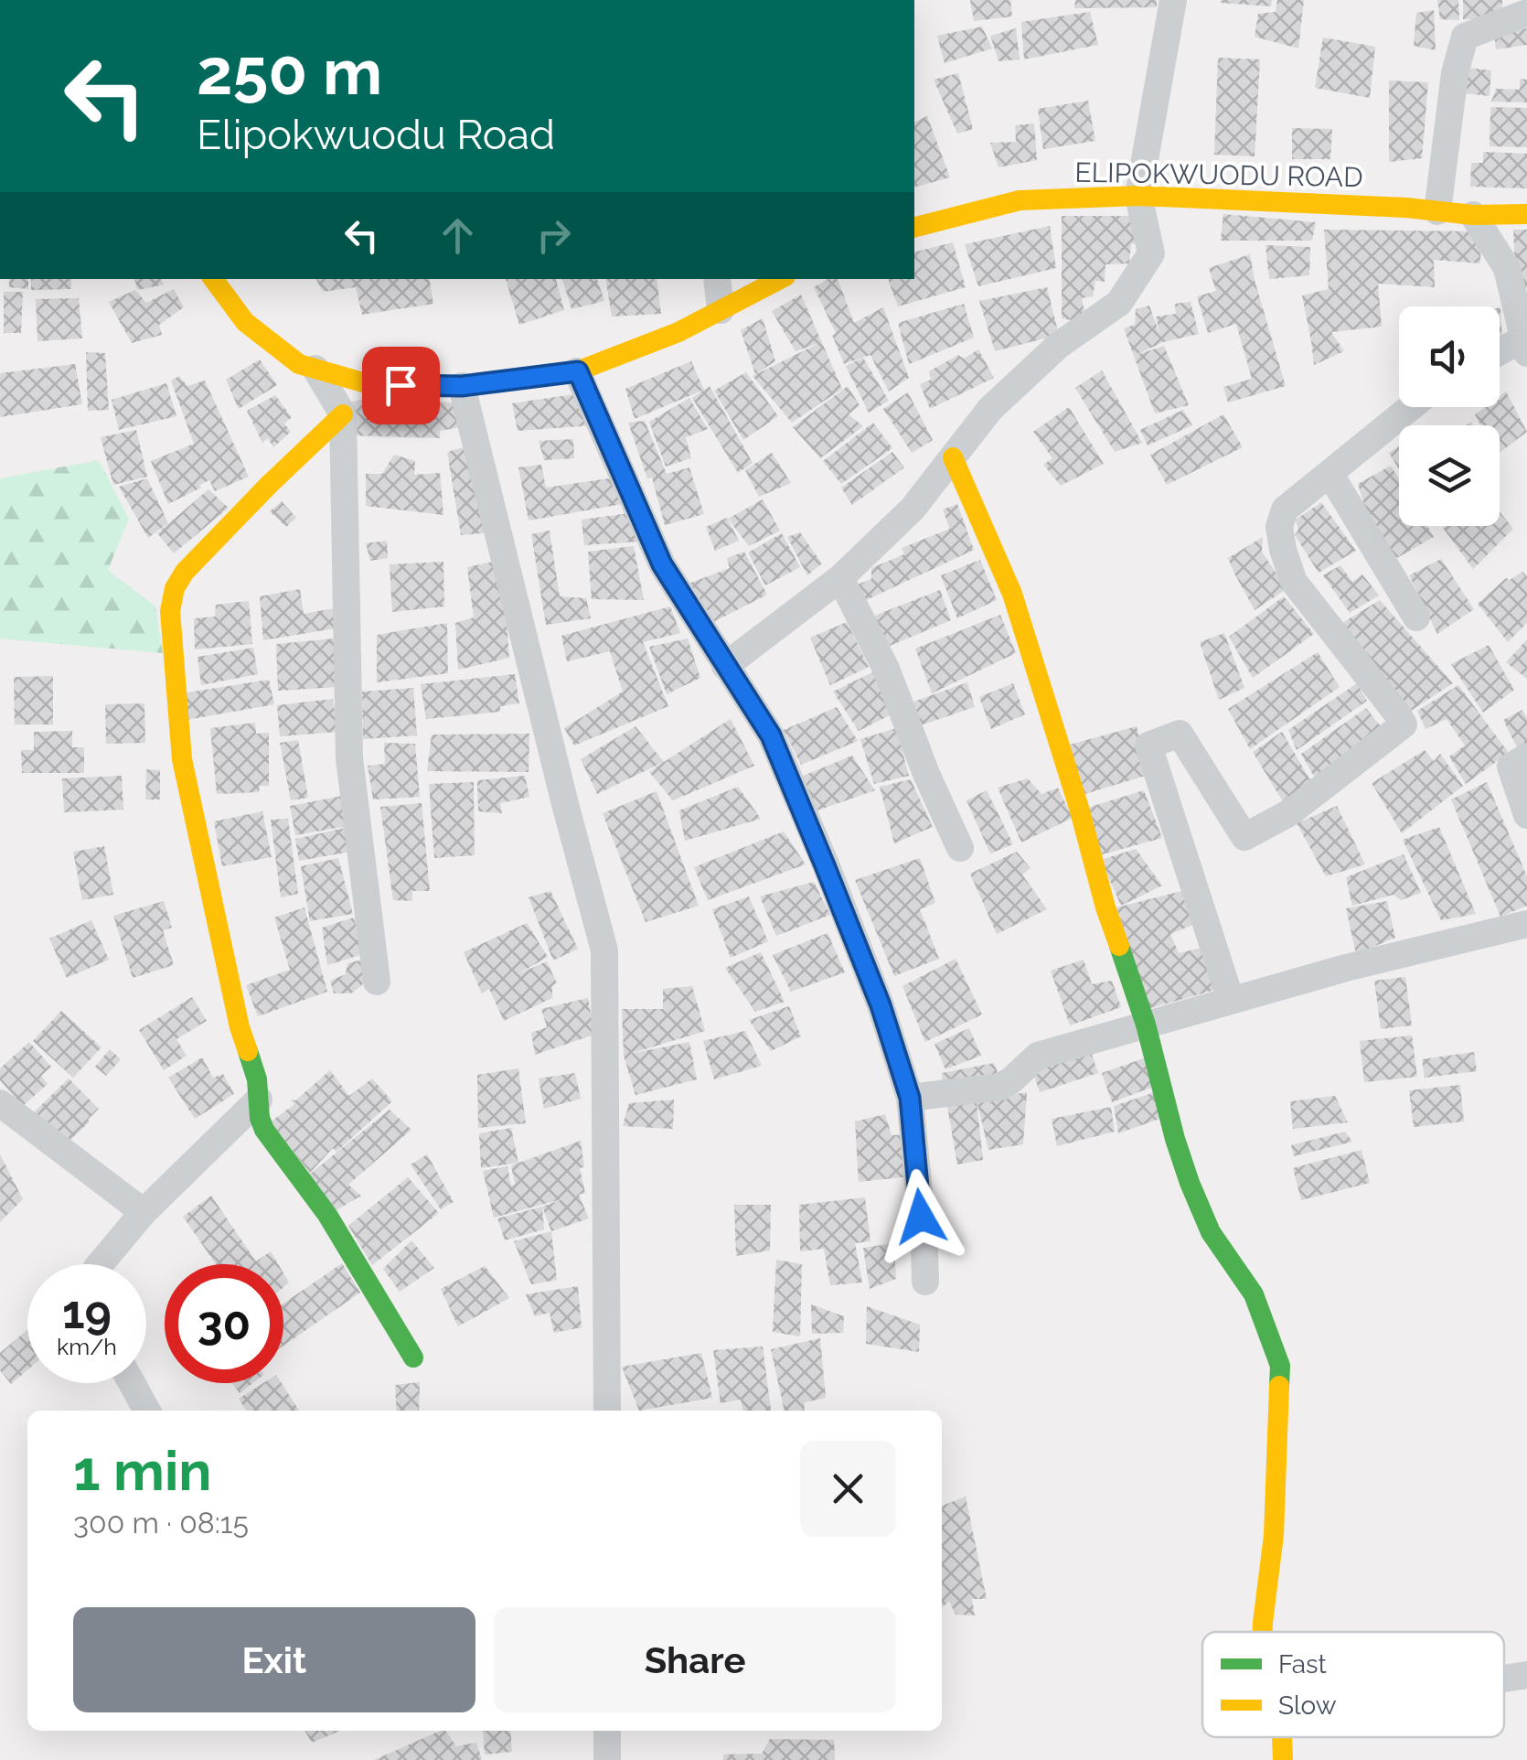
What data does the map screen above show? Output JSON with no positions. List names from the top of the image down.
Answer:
{
  "streets": {
    "street": ["ELIPOKWUODU ROAD"]
  },
  "legend": ["Fast", "Slow"],
  "page": {
    "turn": ["250 m", "Elipokwuodu Road"],
    "speed": "19 km/h",
    "limit": "30",
    "heading": ["1 min", "300 m · 08:15"],
    "buttons": ["Exit", "Share"]
  }
}
